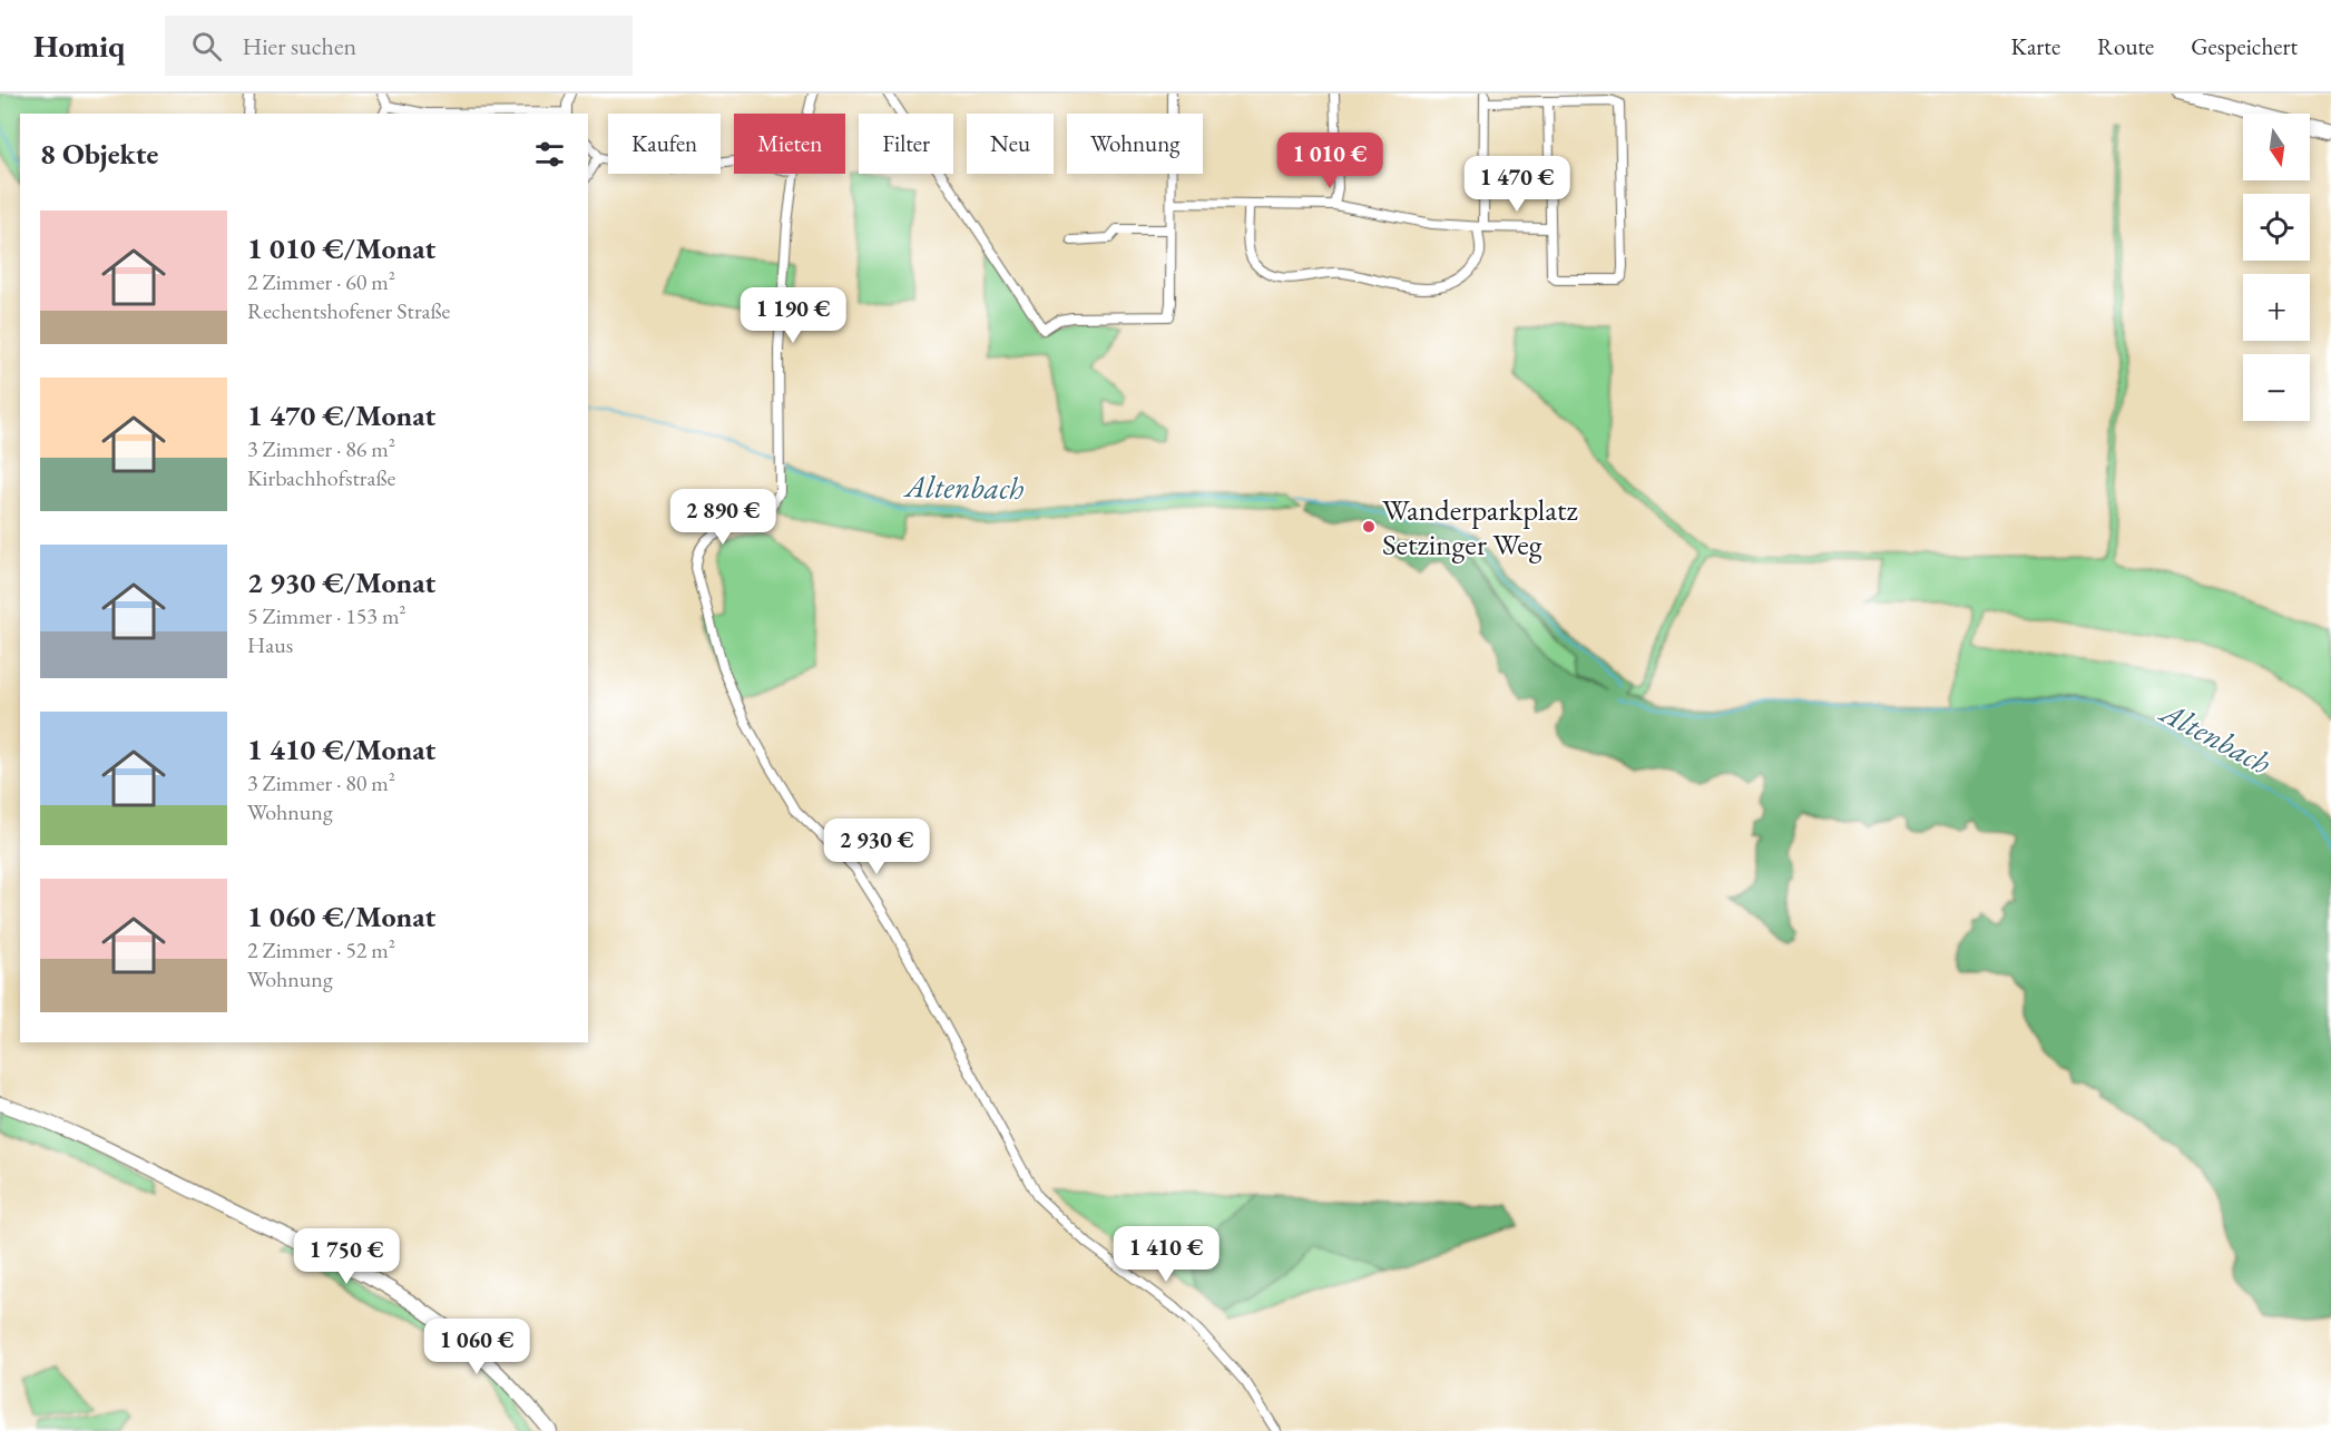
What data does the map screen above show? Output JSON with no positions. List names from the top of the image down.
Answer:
{
  "water": ["Altenbach"],
  "places": ["Wanderparkplatz Setzinger Weg"],
  "north": "bottom",
  "page": {
    "header": "Homiq",
    "search": "Hier suchen",
    "nav": ["Karte", "Route", "Gespeichert"],
    "map_buttons": ["+", "−"],
    "chip": [
      "Kaufen",
      "Mieten",
      "Filter",
      "Neu",
      "Wohnung"
    ],
    "heading": "8 Objekte",
    "price": [
      "1 010 €",
      "1 470 €",
      "1 190 €",
      "2 890 €",
      "2 930 €",
      "1 410 €",
      "1 750 €",
      "1 060 €"
    ],
    "list": [
      {
        "name": "1 010 €/Monat",
        "note": "2 Zimmer · 60 m² · Rechentshofener Straße"
      },
      {
        "name": "1 470 €/Monat",
        "note": "3 Zimmer · 86 m² · Kirbachhofstraße"
      },
      {
        "name": "2 930 €/Monat",
        "note": "5 Zimmer · 153 m² · Haus"
      },
      {
        "name": "1 410 €/Monat",
        "note": "3 Zimmer · 80 m² · Wohnung"
      },
      {
        "name": "1 060 €/Monat",
        "note": "2 Zimmer · 52 m² · Wohnung"
      }
    ]
  }
}
